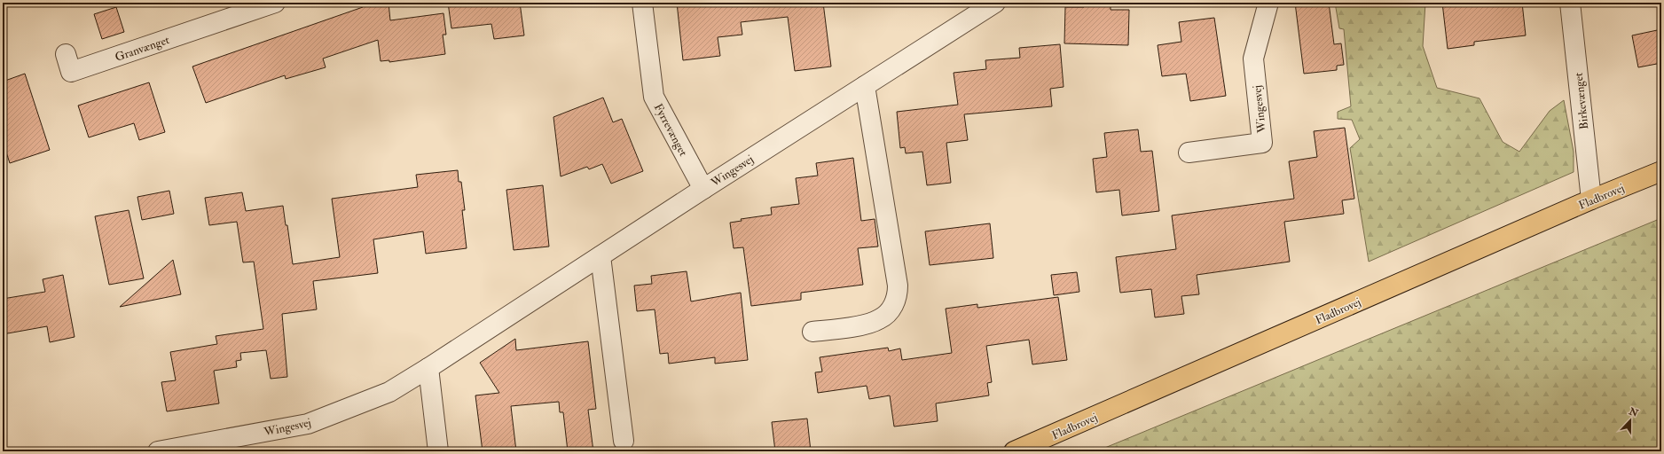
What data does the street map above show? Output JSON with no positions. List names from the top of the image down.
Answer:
{
  "streets": {
    "main road": ["Fladbrovej"],
    "street": [
      "Granvænget",
      "Birkevænget",
      "Wingesvej",
      "Fyrrevænget"
    ]
  },
  "crossings": [
    ["Birkevænget", "Fladbrovej"],
    ["Wingesvej", "Fyrrevænget"]
  ],
  "north": "top"
}
